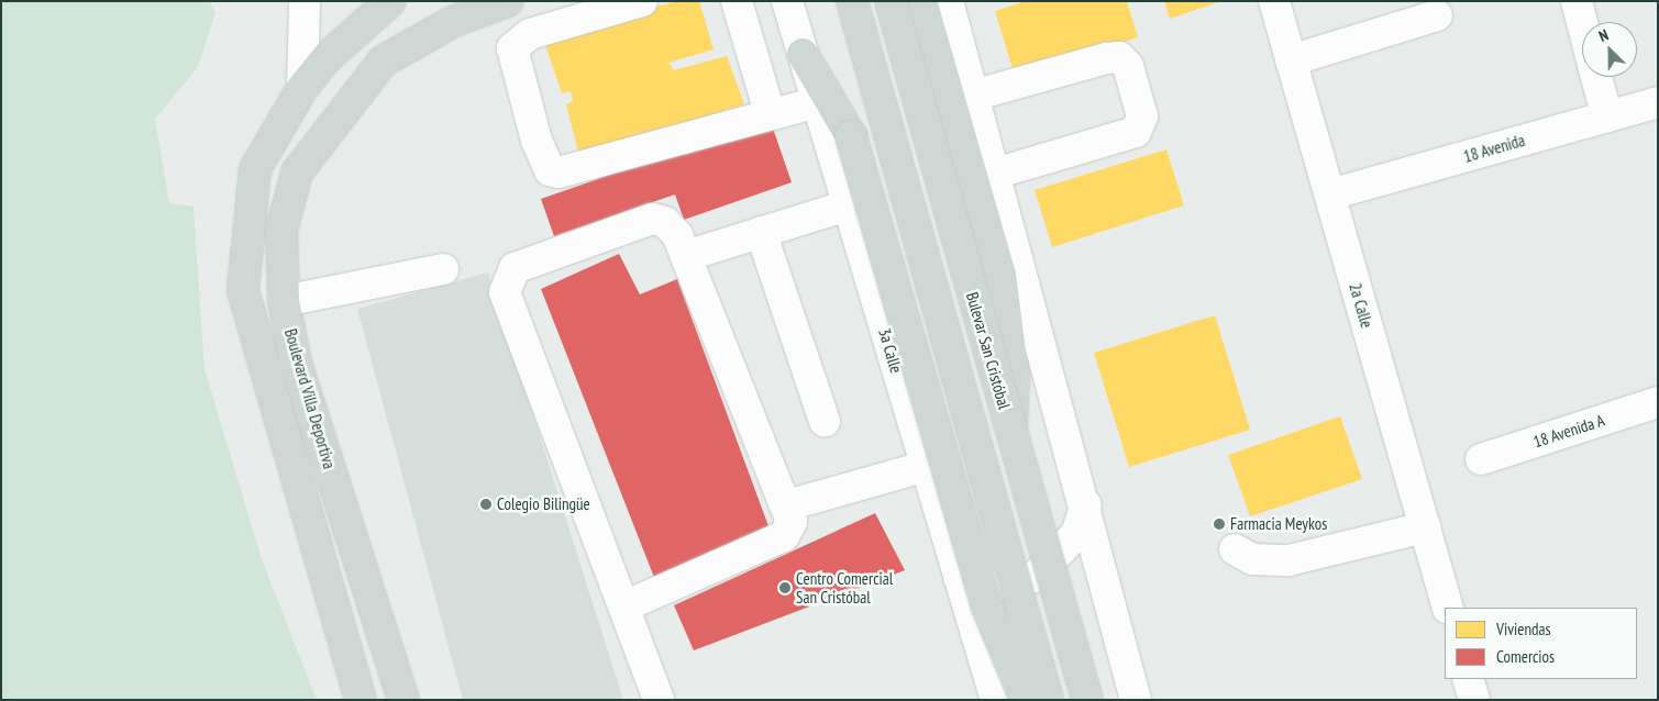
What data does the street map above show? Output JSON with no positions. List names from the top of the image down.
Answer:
{
  "streets": {
    "main road": ["Bulevar San Cristóbal", "Boulevard Villa Deportiva"],
    "street": [
      "18 Avenida",
      "2a Calle",
      "3a Calle",
      "18 Avenida A"
    ]
  },
  "crossings": [
    ["18 Avenida", "2a Calle"]
  ],
  "places": ["Colegio Bilingüe", "Farmacia Meykos", "Centro Comercial San Cristóbal"],
  "legend": ["Viviendas", "Comercios"],
  "north": "top left"
}
